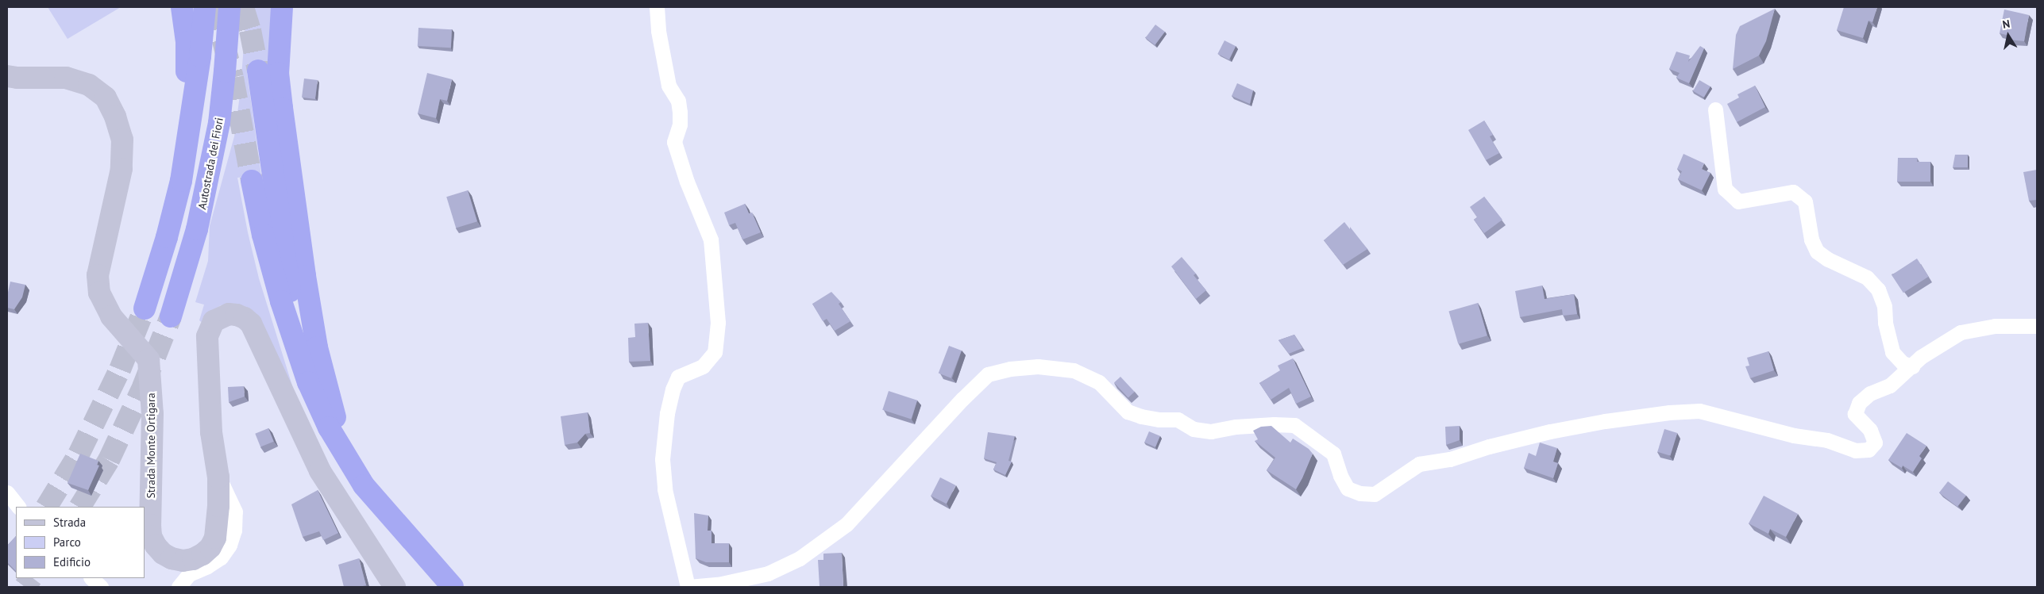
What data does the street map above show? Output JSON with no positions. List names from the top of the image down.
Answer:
{
  "streets": {
    "highway": ["Autostrada dei Fiori"],
    "main road": ["Strada Monte Ortigara"]
  },
  "legend": ["Strada", "Parco", "Edificio"],
  "north": "top"
}
